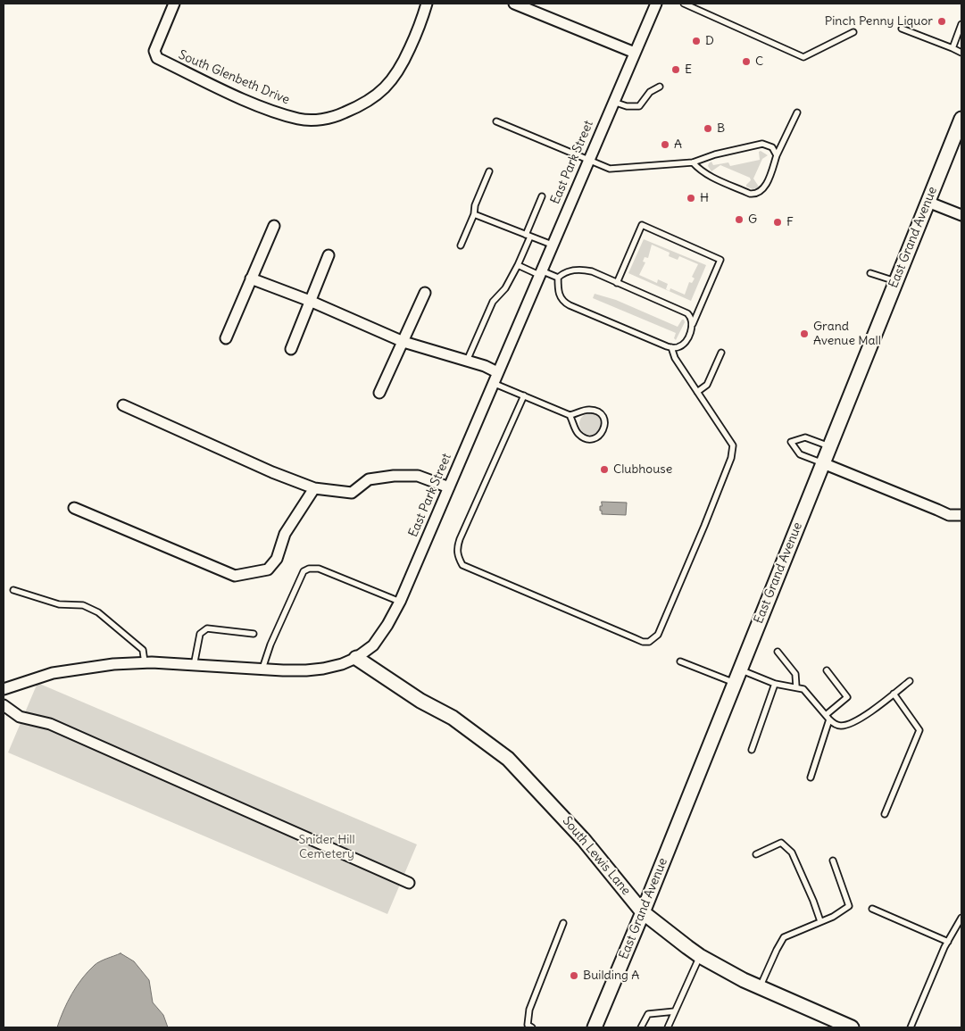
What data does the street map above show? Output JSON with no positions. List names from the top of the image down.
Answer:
{
  "streets": {
    "street": [
      "South Glenbeth Drive",
      "East Park Street",
      "East Grand Avenue",
      "South Lewis Lane"
    ]
  },
  "crossings": [
    ["East Park Street", "South Lewis Lane"],
    ["East Grand Avenue", "South Lewis Lane"]
  ],
  "parks": ["Snider Hill Cemetery"],
  "places": [
    "Pinch Penny Liquor",
    "D",
    "C",
    "E",
    "B",
    "A",
    "H",
    "G",
    "F",
    "Grand Avenue Mall",
    "Clubhouse",
    "Building A"
  ]
}
